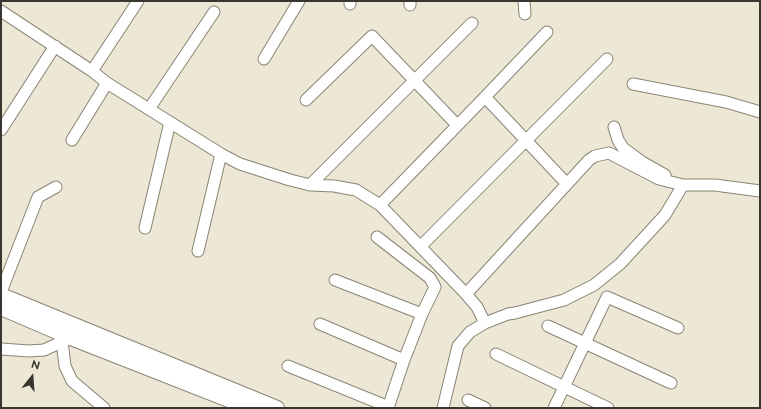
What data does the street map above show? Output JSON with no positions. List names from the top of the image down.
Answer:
{
  "north": "top"
}
